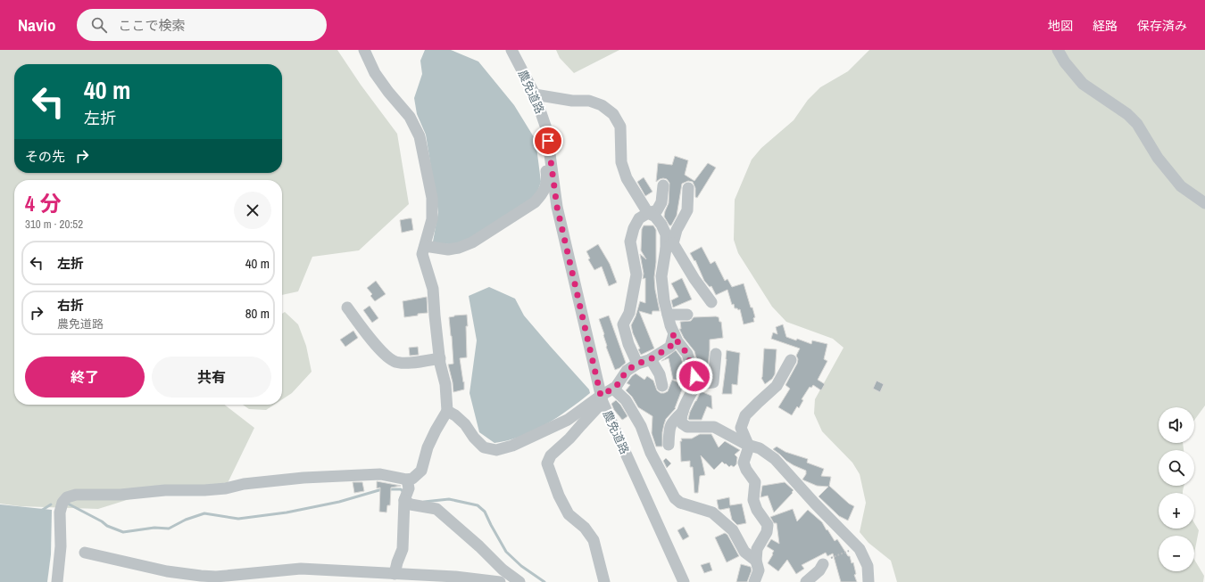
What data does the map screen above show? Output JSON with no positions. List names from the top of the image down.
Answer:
{
  "streets": {
    "street": ["農免道路"]
  },
  "page": {
    "header": "Navio",
    "search": "ここで検索",
    "nav": ["地図", "経路", "保存済み"],
    "turn": ["40 m", "左折"],
    "then": "その先",
    "heading": ["4 分", "310 m · 20:52"],
    "list": [
      {
        "name": "左折",
        "value": "40 m"
      },
      {
        "name": "右折",
        "note": "農免道路",
        "value": "80 m"
      }
    ],
    "buttons": ["終了", "共有"],
    "map_buttons": ["+", "−"]
  }
}
